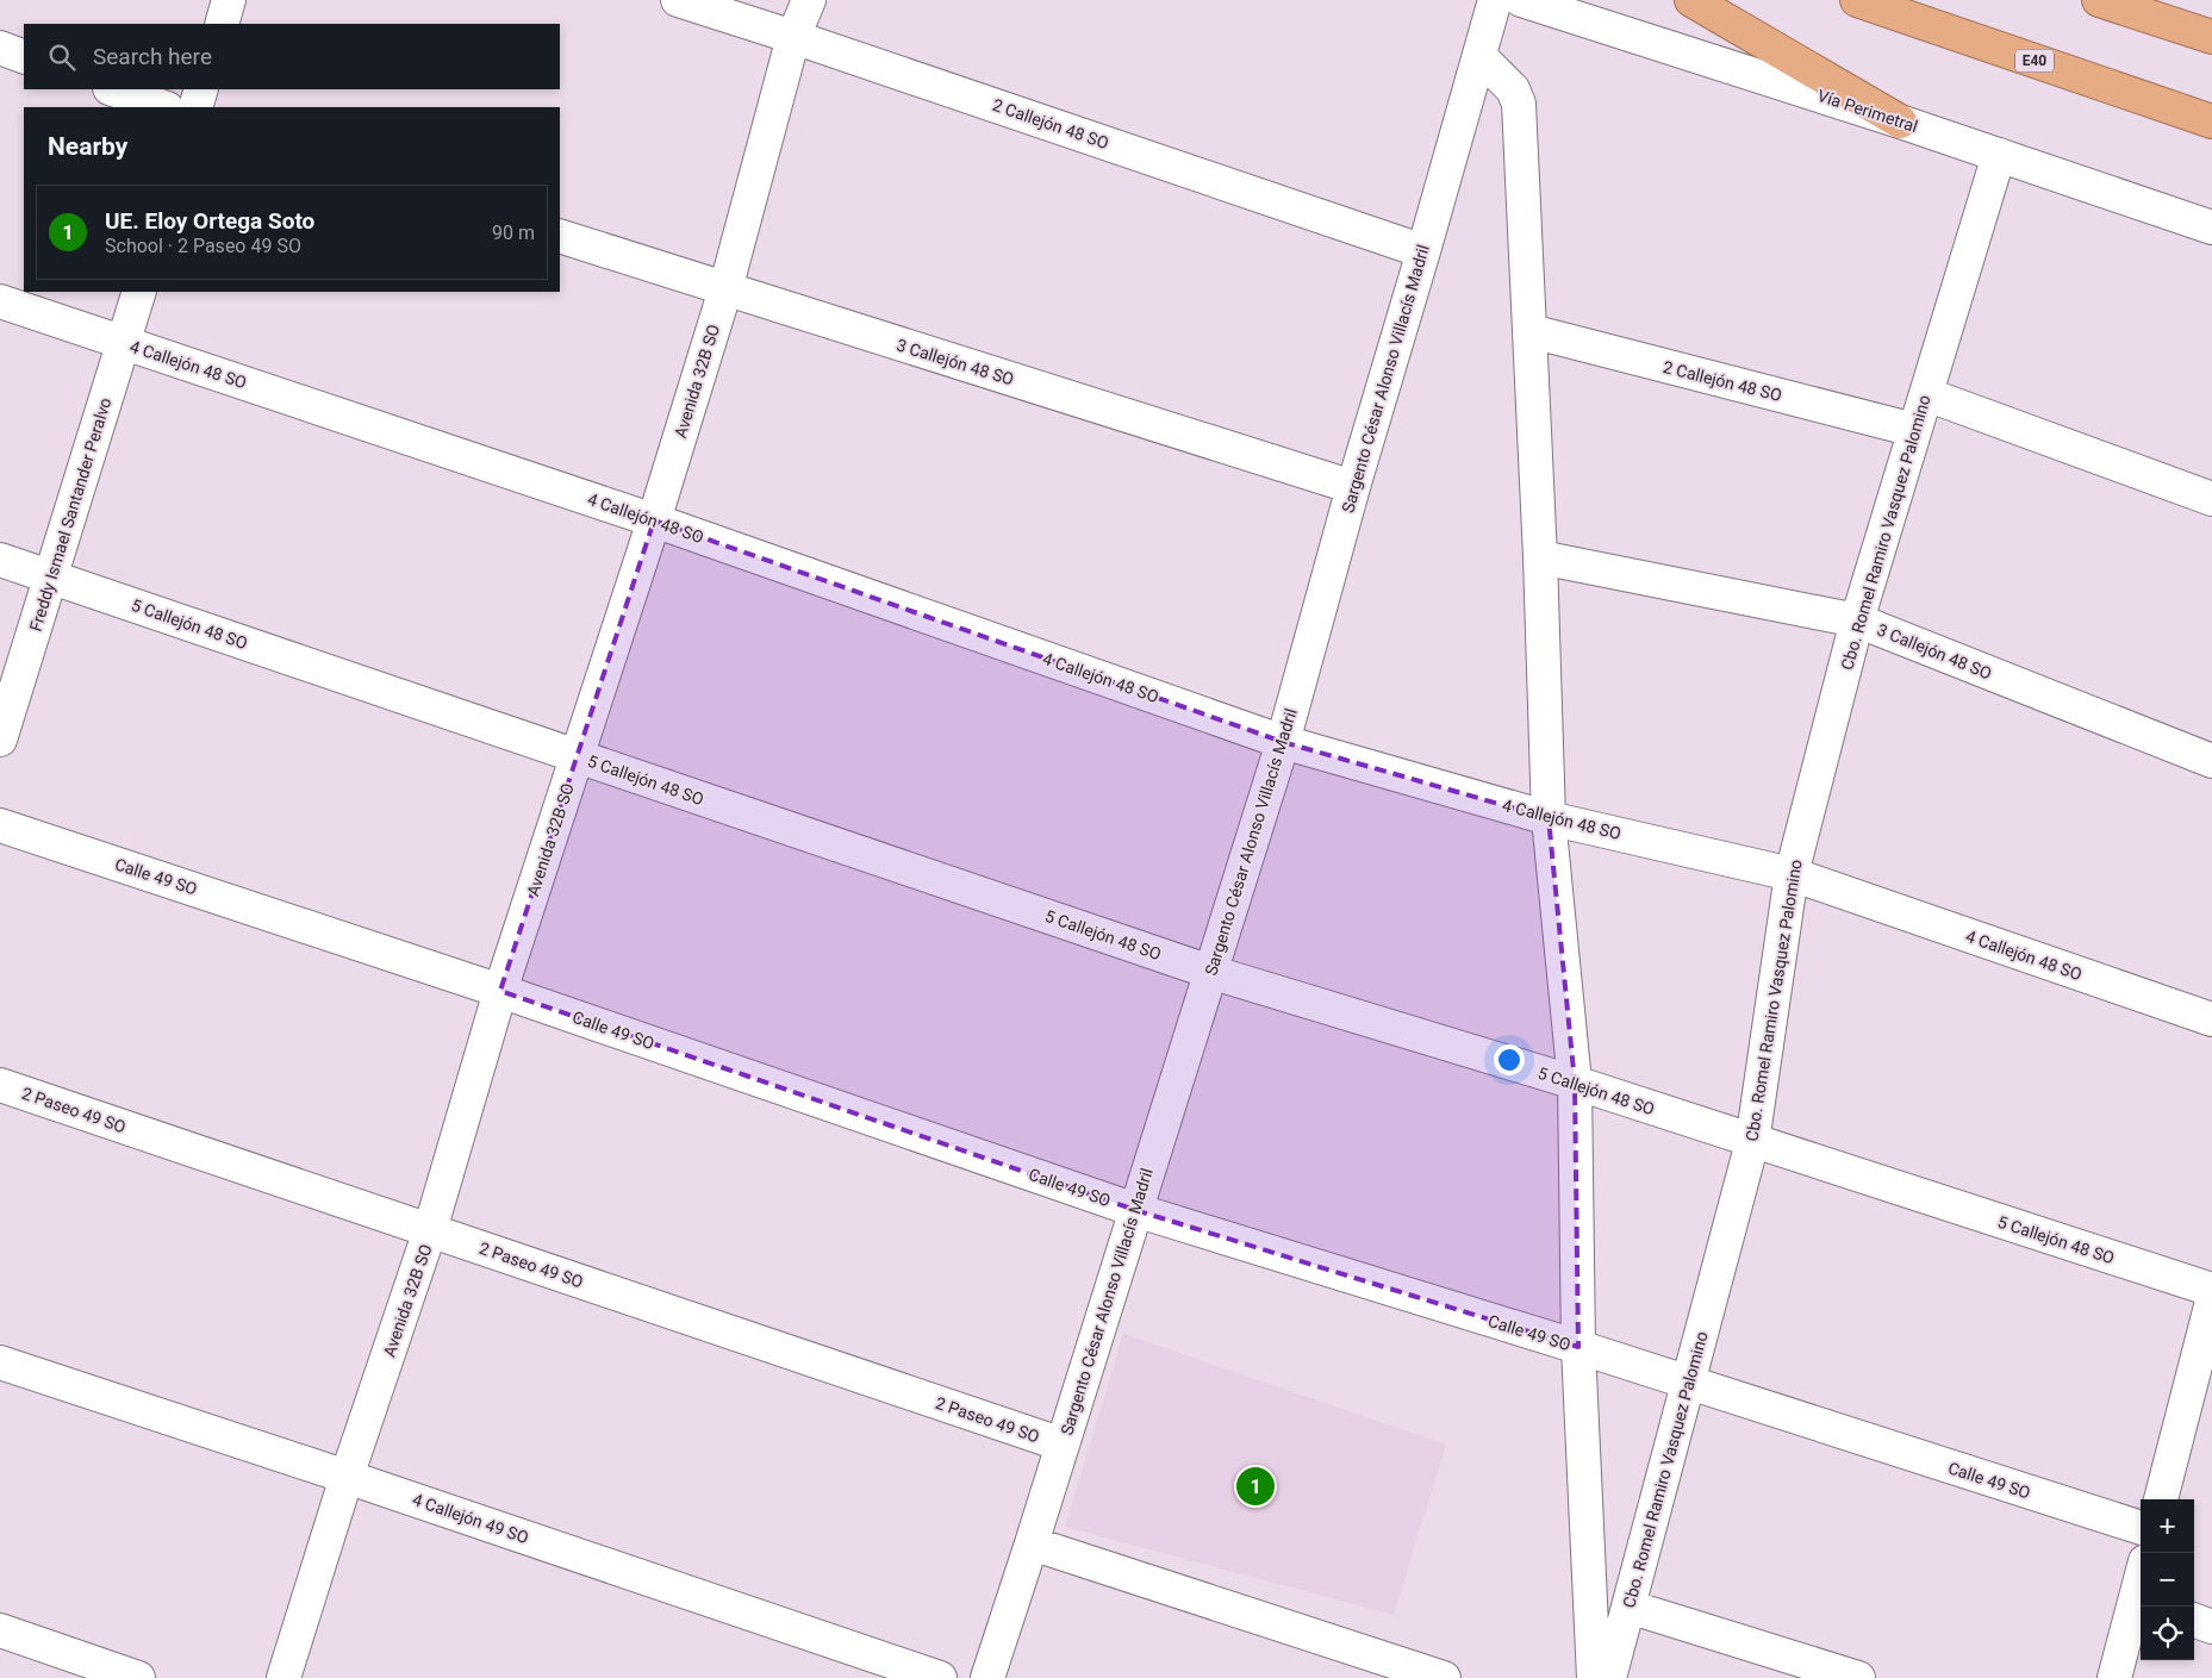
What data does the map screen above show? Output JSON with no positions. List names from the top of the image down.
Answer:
{
  "streets": {
    "highway": ["E40"],
    "street": [
      "Vía Perimetral",
      "2 Callejón 48 SO",
      "3 Callejón 48 SO",
      "4 Callejón 48 SO",
      "Sargento César Alonso Villacís Madril",
      "Avenida 32B SO",
      "Freddy Ismael Santander Peralvo",
      "Cbo. Romel Ramiro Vasquez Palomino",
      "5 Callejón 48 SO",
      "Calle 49 SO",
      "2 Paseo 49 SO",
      "4 Callejón 49 SO"
    ]
  },
  "crossings": [
    ["Vía Perimetral", "Cbo. Romel Ramiro Vasquez Palomino"],
    ["2 Callejón 48 SO", "Sargento César Alonso Villacís Madril"],
    ["2 Callejón 48 SO", "Avenida 32B SO"],
    ["2 Callejón 48 SO", "Cbo. Romel Ramiro Vasquez Palomino"],
    ["3 Callejón 48 SO", "Sargento César Alonso Villacís Madril"],
    ["3 Callejón 48 SO", "Avenida 32B SO"],
    ["3 Callejón 48 SO", "Cbo. Romel Ramiro Vasquez Palomino"],
    ["4 Callejón 48 SO", "Sargento César Alonso Villacís Madril"],
    ["4 Callejón 48 SO", "Avenida 32B SO"],
    ["4 Callejón 48 SO", "Freddy Ismael Santander Peralvo"],
    ["4 Callejón 48 SO", "Cbo. Romel Ramiro Vasquez Palomino"],
    ["Sargento César Alonso Villacís Madril", "5 Callejón 48 SO"],
    ["Sargento César Alonso Villacís Madril", "Calle 49 SO"],
    ["Sargento César Alonso Villacís Madril", "2 Paseo 49 SO"],
    ["Avenida 32B SO", "5 Callejón 48 SO"],
    ["Avenida 32B SO", "Calle 49 SO"],
    ["Avenida 32B SO", "2 Paseo 49 SO"],
    ["Avenida 32B SO", "4 Callejón 49 SO"],
    ["Freddy Ismael Santander Peralvo", "5 Callejón 48 SO"],
    ["Cbo. Romel Ramiro Vasquez Palomino", "5 Callejón 48 SO"],
    ["Cbo. Romel Ramiro Vasquez Palomino", "Calle 49 SO"]
  ],
  "page": {
    "search": "Search here",
    "heading": "Nearby",
    "list": [
      {
        "mark": "1",
        "name": "UE. Eloy Ortega Soto",
        "note": "School · 2 Paseo 49 SO",
        "value": "90 m"
      }
    ],
    "pins": "1",
    "map_buttons": ["+", "−"]
  }
}
